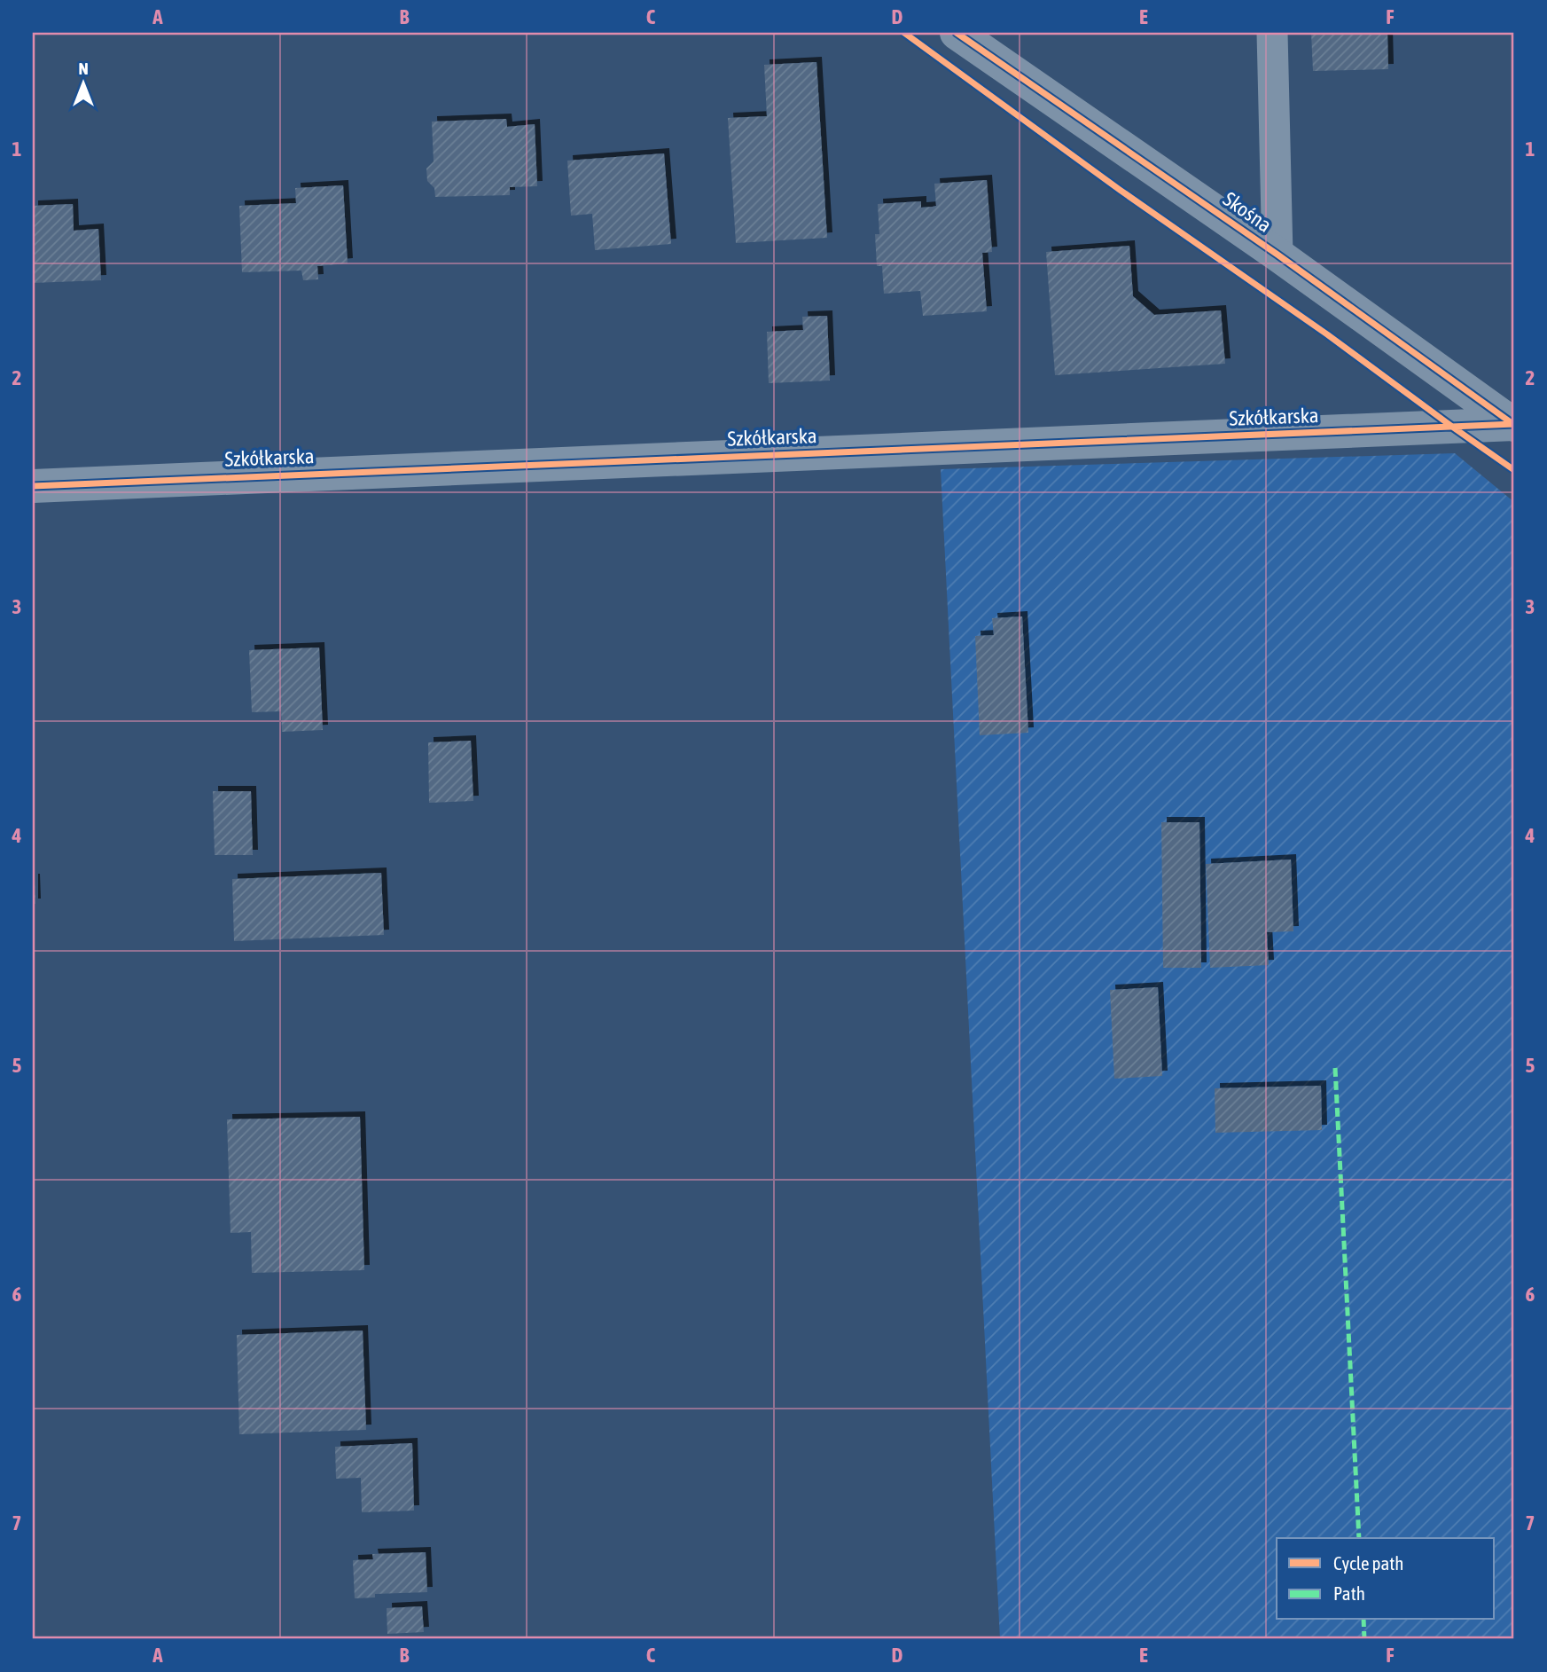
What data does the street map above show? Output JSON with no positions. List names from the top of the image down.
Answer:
{
  "streets": {
    "street": ["Skośna", "Szkółkarska"]
  },
  "crossings": [
    ["Skośna", "Szkółkarska"]
  ],
  "legend": ["Cycle path", "Path"],
  "north": "top",
  "grid": {
    "columns": [
      "A",
      "B",
      "C",
      "D",
      "E",
      "F"
    ],
    "rows": [
      "1",
      "2",
      "3",
      "4",
      "5",
      "6",
      "7"
    ]
  }
}
